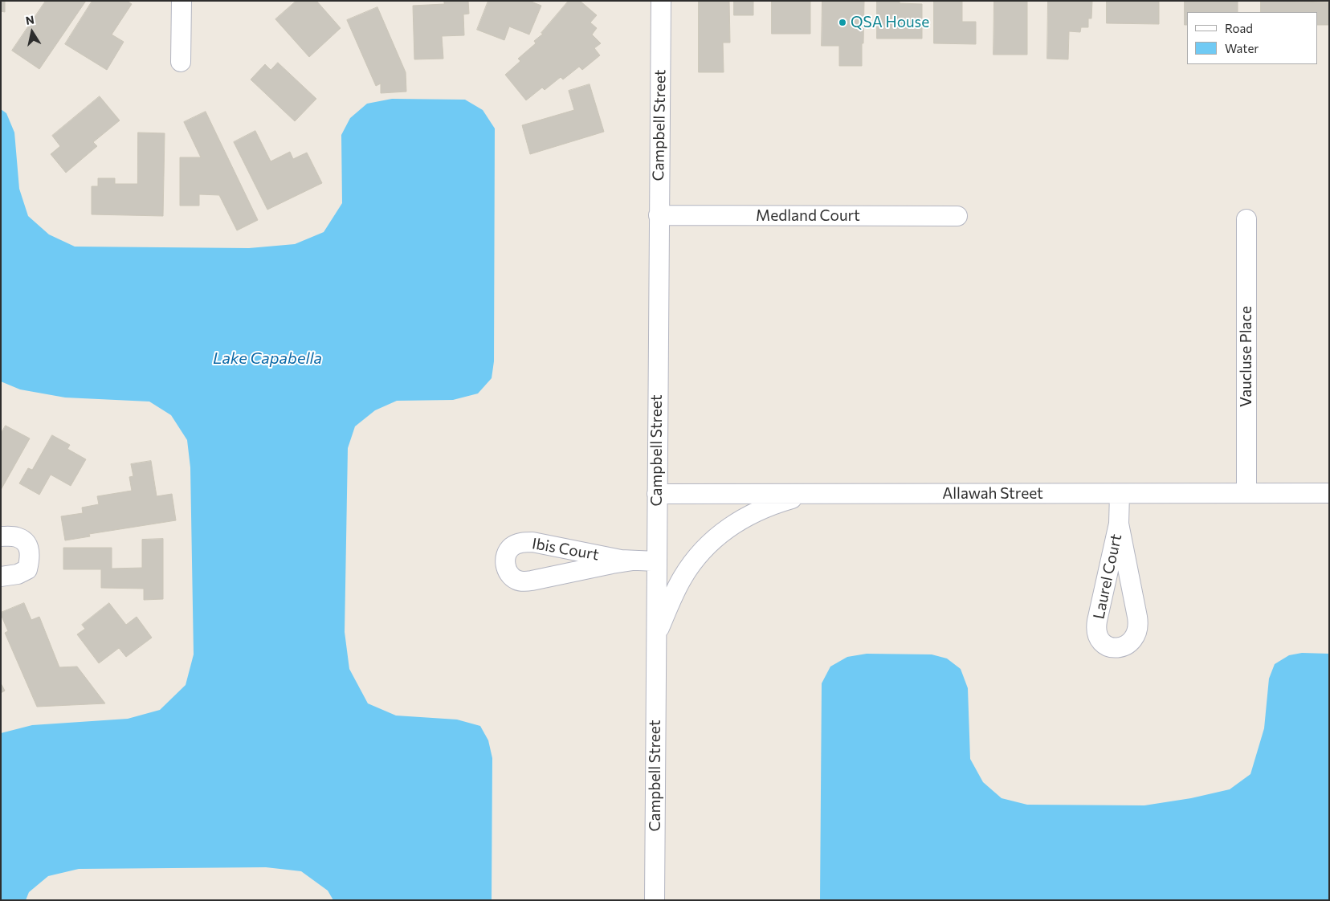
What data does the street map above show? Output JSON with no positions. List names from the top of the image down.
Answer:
{
  "streets": {
    "street": [
      "Campbell Street",
      "Medland Court",
      "Vaucluse Place",
      "Allawah Street",
      "Ibis Court",
      "Laurel Court"
    ]
  },
  "crossings": [
    ["Campbell Street", "Medland Court"],
    ["Campbell Street", "Allawah Street"],
    ["Campbell Street", "Ibis Court"],
    ["Vaucluse Place", "Allawah Street"],
    ["Allawah Street", "Laurel Court"]
  ],
  "water": ["Lake Capabella"],
  "places": ["QSA House"],
  "legend": ["Road", "Water"],
  "north": "top"
}
